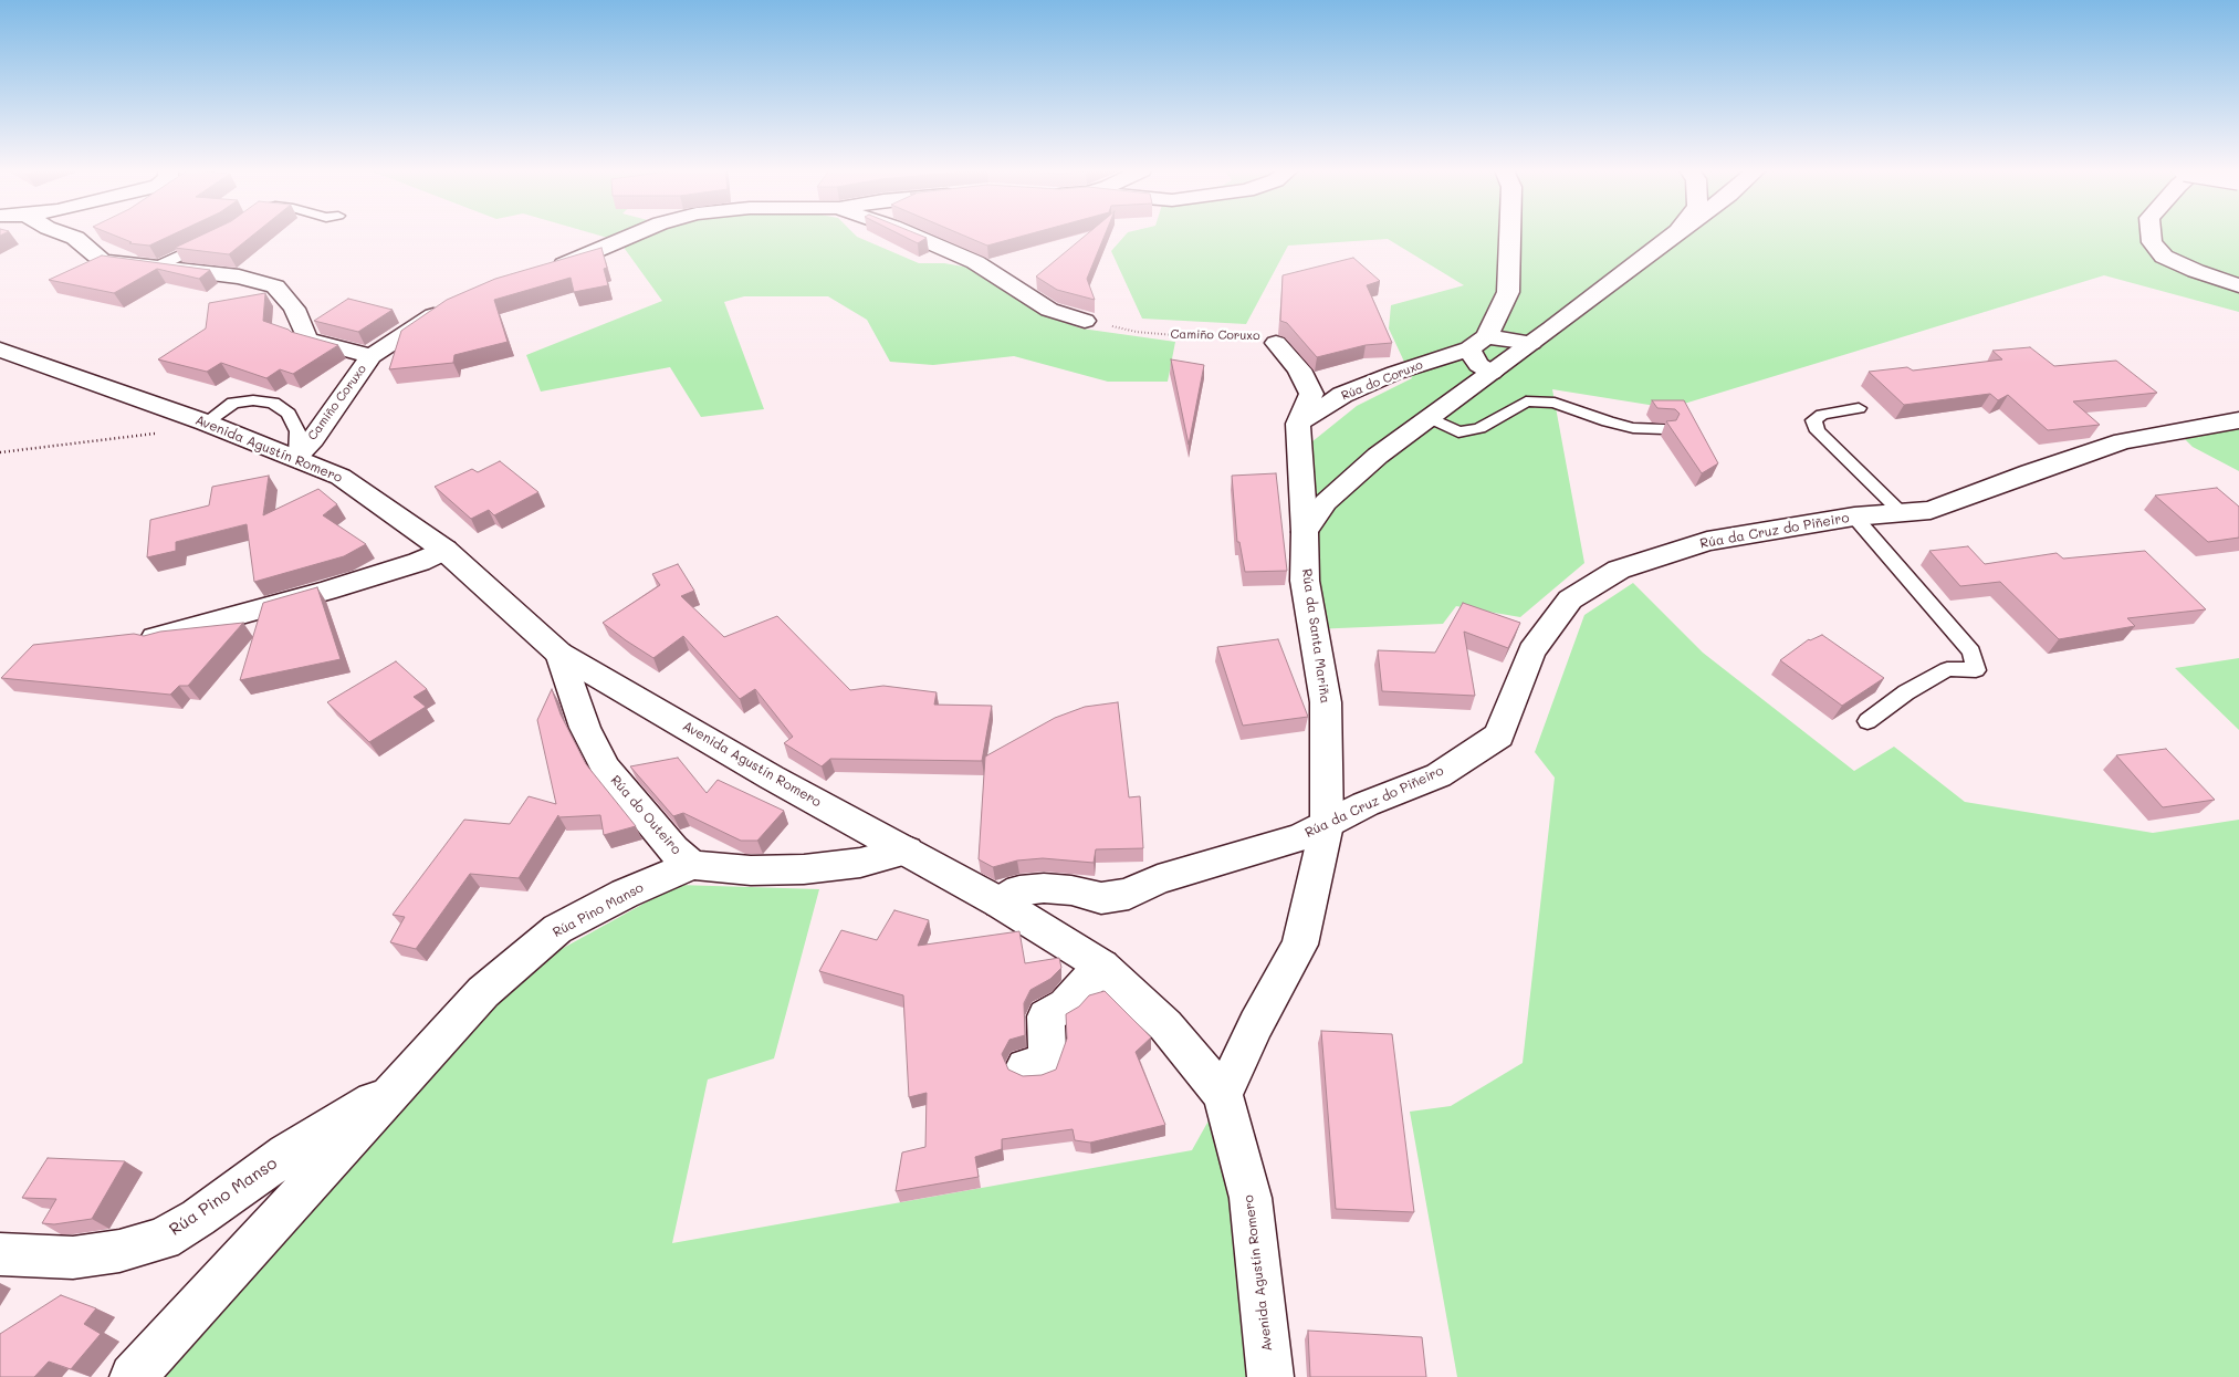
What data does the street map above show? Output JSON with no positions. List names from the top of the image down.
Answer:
{
  "streets": {
    "main road": [
      "Camiño Coruxo",
      "Rúa do Coruxo",
      "Avenida Agustín Romero",
      "Rúa da Cruz do Piñeiro",
      "Rúa da Santa Mariña",
      "Rúa do Outeiro",
      "Rúa Pino Manso"
    ]
  },
  "crossings": [
    ["Camiño Coruxo", "Rúa do Coruxo"],
    ["Camiño Coruxo", "Avenida Agustín Romero"],
    ["Camiño Coruxo", "Rúa da Santa Mariña"],
    ["Avenida Agustín Romero", "Rúa da Cruz do Piñeiro"],
    ["Avenida Agustín Romero", "Rúa da Santa Mariña"],
    ["Avenida Agustín Romero", "Rúa do Outeiro"],
    ["Rúa da Cruz do Piñeiro", "Rúa da Santa Mariña"],
    ["Rúa do Outeiro", "Rúa Pino Manso"]
  ]
}
